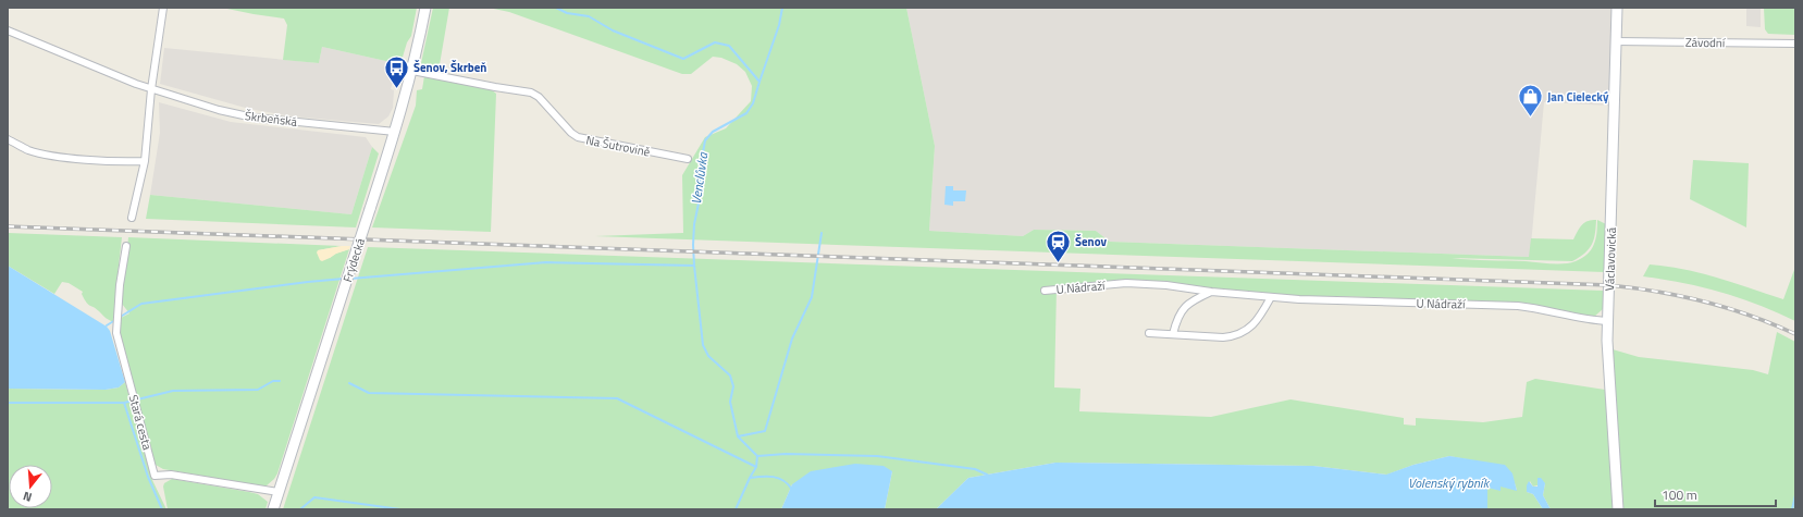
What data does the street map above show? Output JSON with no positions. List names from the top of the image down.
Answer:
{
  "streets": {
    "main road": ["Václavovická", "Frýdecká"],
    "street": [
      "Závodní",
      "Škrbeňská",
      "Na Šutrovině",
      "U Nádraží",
      "Stará cesta"
    ]
  },
  "crossings": [
    ["Závodní", "Václavovická"],
    ["Škrbeňská", "Frýdecká"],
    ["Na Šutrovině", "Frýdecká"],
    ["Václavovická", "U Nádraží"],
    ["Frýdecká", "Stará cesta"]
  ],
  "water": ["Venclůvka", "Volenský rybník"],
  "places": {
    "bus stop": ["Šenov, Škrbeň"],
    "shop": ["Jan Cielecký"],
    "station": ["Šenov"]
  },
  "scale_bar": "100 m",
  "north": "bottom"
}
